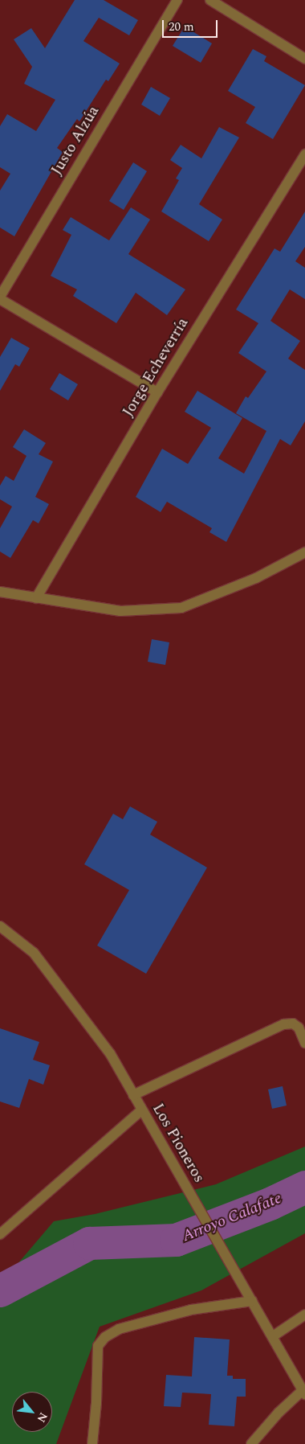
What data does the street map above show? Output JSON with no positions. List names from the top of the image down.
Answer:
{
  "streets": {
    "street": ["Justo Alzúa", "Jorge Echeverría", "Los Pioneros"]
  },
  "water": ["Arroyo Calafate"],
  "scale_bar": "20 m",
  "north": "bottom right"
}
